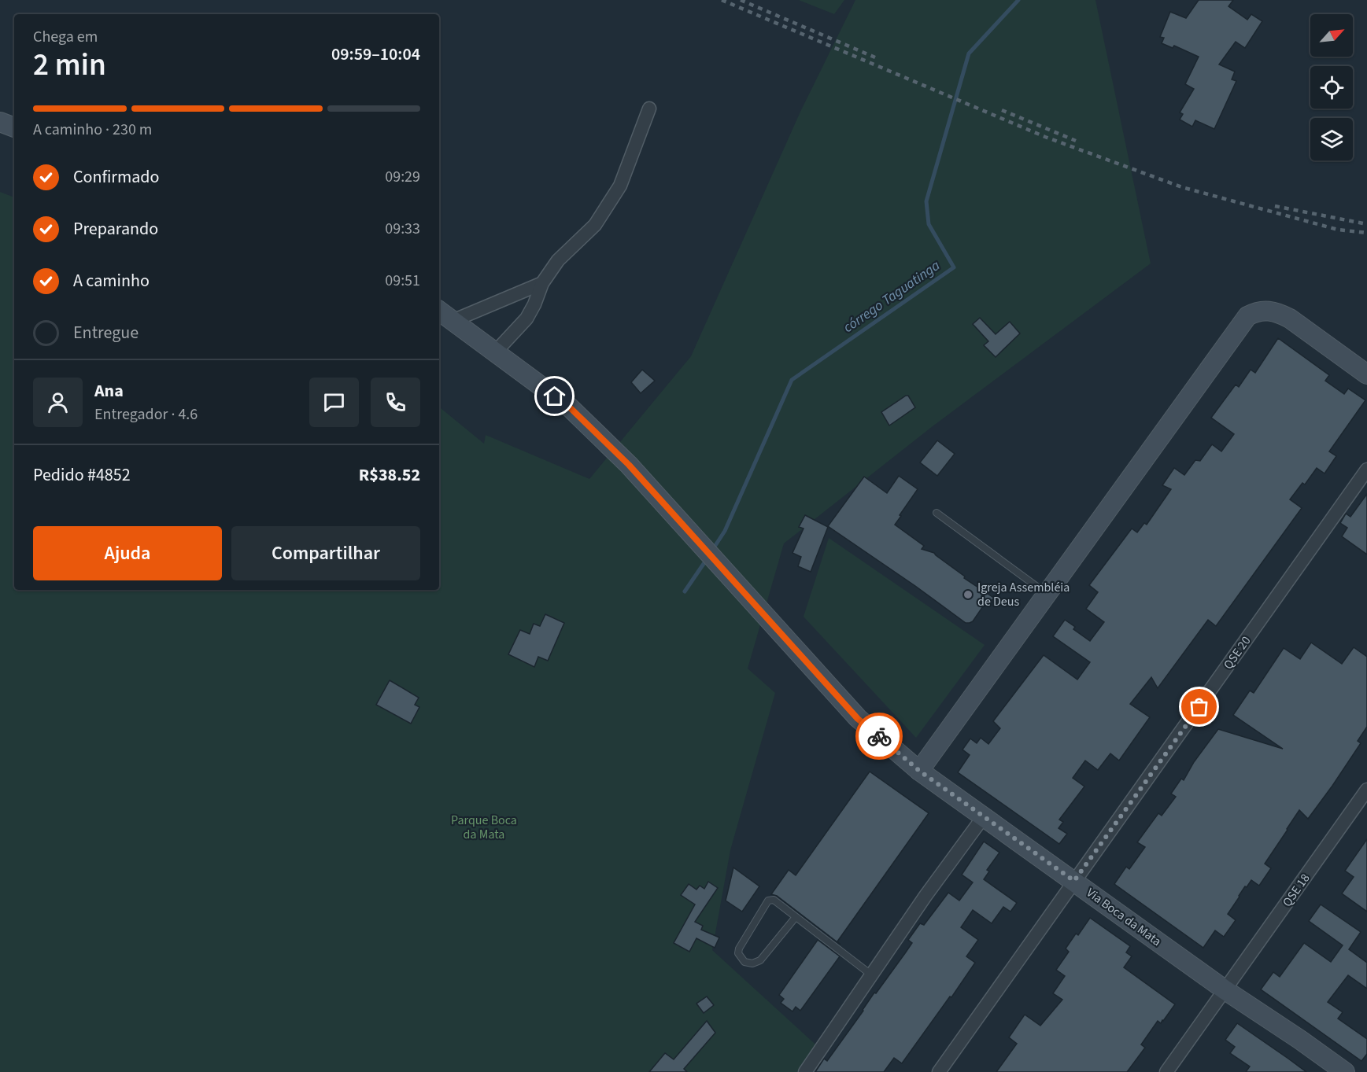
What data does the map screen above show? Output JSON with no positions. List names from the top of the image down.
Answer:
{
  "streets": {
    "street": ["QSE 20", "QSE 18", "Via Boca da Mata"]
  },
  "crossings": [
    ["QSE 20", "Via Boca da Mata"],
    ["QSE 18", "Via Boca da Mata"]
  ],
  "water": ["córrego Taguatinga"],
  "parks": ["Parque Boca da Mata"],
  "places": ["Igreja Assembléia de Deus"],
  "north": "top right",
  "page": {
    "heading": ["2 min", "Chega em", "09:59–10:04"],
    "panel": [
      "Ana",
      "Entregador · 4.6",
      "Pedido #4852",
      "R$38.52"
    ],
    "bar": "A caminho · 230 m",
    "list": [
      ["Confirmado", "09:29"],
      ["Preparando", "09:33"],
      ["A caminho", "09:51"],
      "Entregue"
    ],
    "buttons": ["Ajuda", "Compartilhar"]
  }
}
